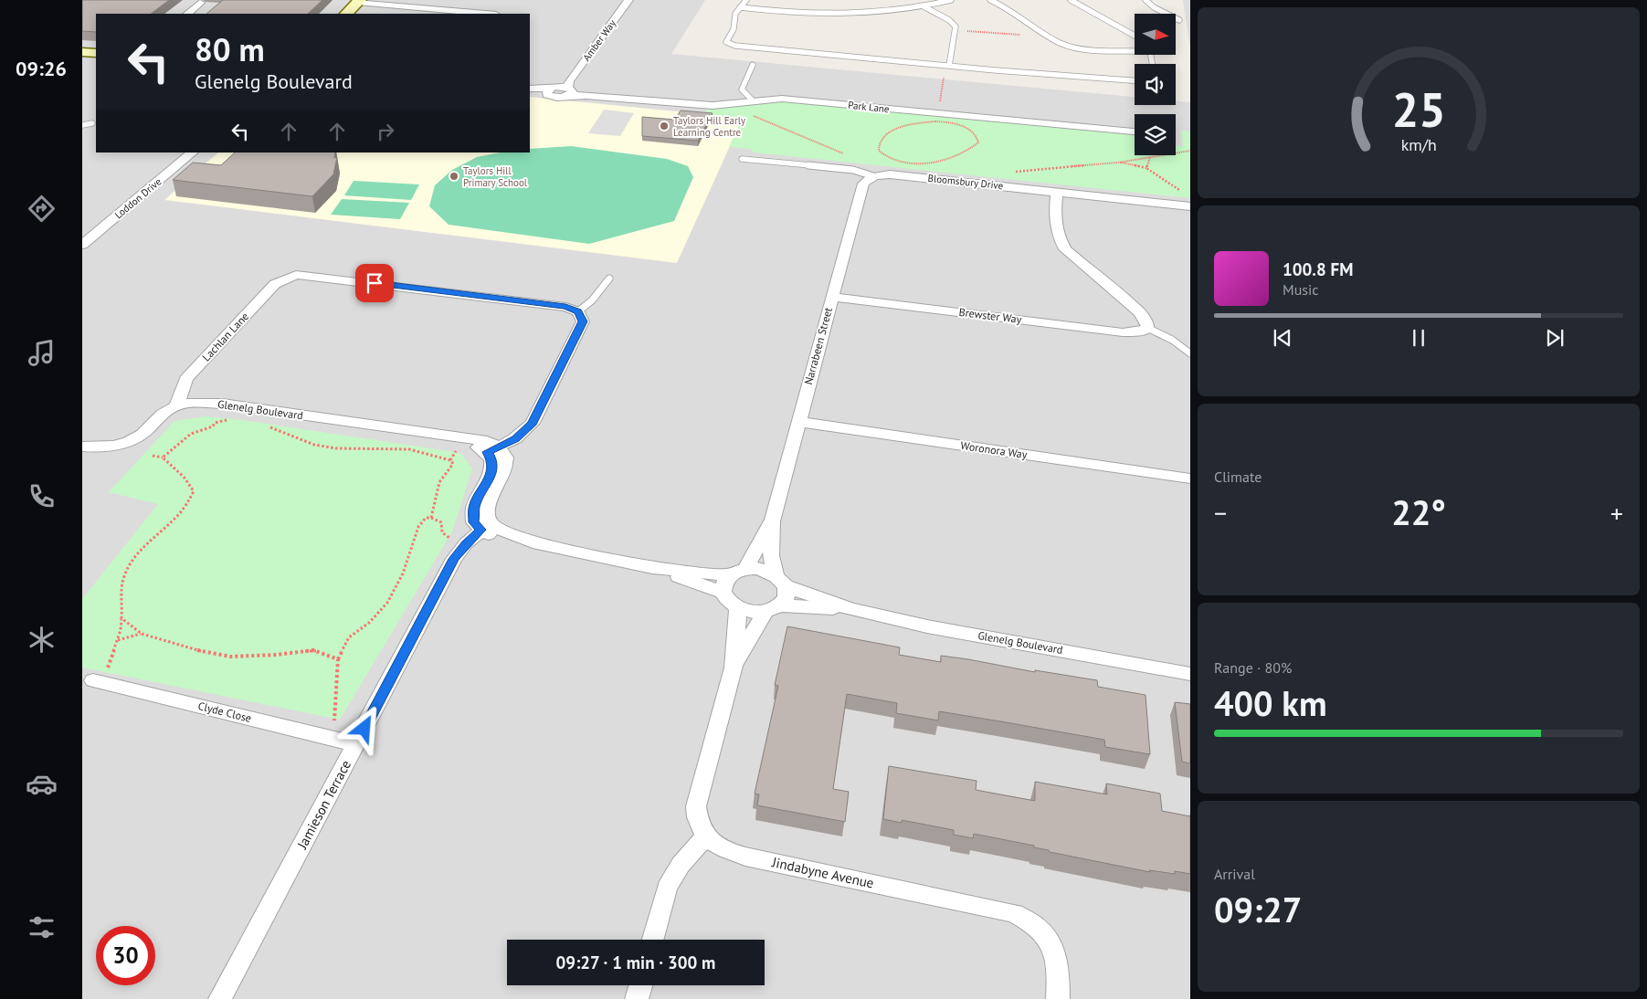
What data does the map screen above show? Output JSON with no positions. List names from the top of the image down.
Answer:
{
  "streets": {
    "street": [
      "Amber Way",
      "Park Lane",
      "Bloomsbury Drive",
      "Loddon Drive",
      "Brewster Way",
      "Lachlan Lane",
      "Narrabeen Street",
      "Glenelg Boulevard",
      "Woronora Way",
      "Clyde Close",
      "Jamieson Terrace",
      "Jindabyne Avenue"
    ]
  },
  "crossings": [
    ["Amber Way", "Park Lane"],
    ["Bloomsbury Drive", "Narrabeen Street"],
    ["Brewster Way", "Narrabeen Street"],
    ["Lachlan Lane", "Glenelg Boulevard"],
    ["Narrabeen Street", "Glenelg Boulevard"],
    ["Narrabeen Street", "Woronora Way"],
    ["Narrabeen Street", "Jindabyne Avenue"],
    ["Glenelg Boulevard", "Jindabyne Avenue"],
    ["Clyde Close", "Jamieson Terrace"]
  ],
  "places": ["Taylors Hill Early Learning Centre", "Taylors Hill Primary School"],
  "north": "right",
  "page": {
    "tabs": "09:26",
    "turn": ["80 m", "Glenelg Boulevard"],
    "song": ["100.8 FM", "Music"],
    "tile": [
      "Climate",
      ["Range · 80%", "400 km"],
      ["Arrival", "09:27"]
    ],
    "heat": ["−", "22°", "+"],
    "limit": "30",
    "trip": "09:27 · 1 min · 300 m",
    "gauge": ["25", "km/h"]
  }
}
